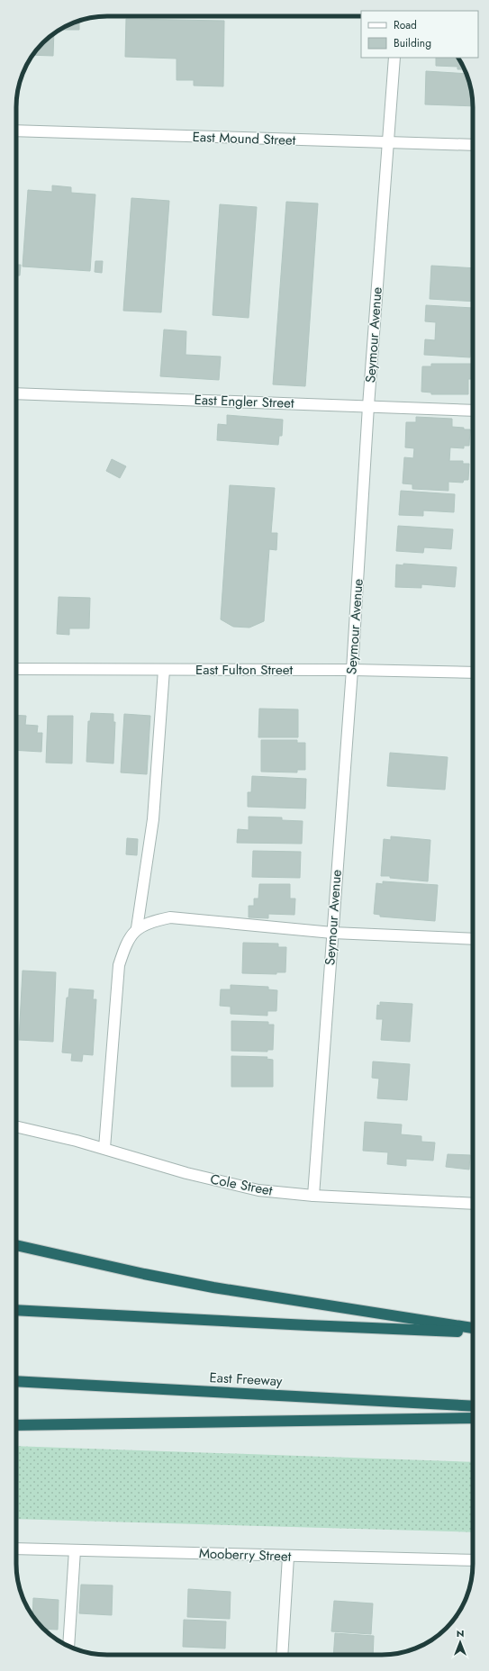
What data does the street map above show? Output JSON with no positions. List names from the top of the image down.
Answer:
{
  "streets": {
    "highway": ["East Freeway"],
    "street": [
      "East Mound Street",
      "Seymour Avenue",
      "East Engler Street",
      "East Fulton Street",
      "Cole Street",
      "Mooberry Street"
    ]
  },
  "crossings": [
    ["East Mound Street", "Seymour Avenue"],
    ["Seymour Avenue", "East Engler Street"],
    ["Seymour Avenue", "East Fulton Street"],
    ["Seymour Avenue", "Cole Street"]
  ],
  "legend": ["Road", "Building"],
  "north": "top"
}
